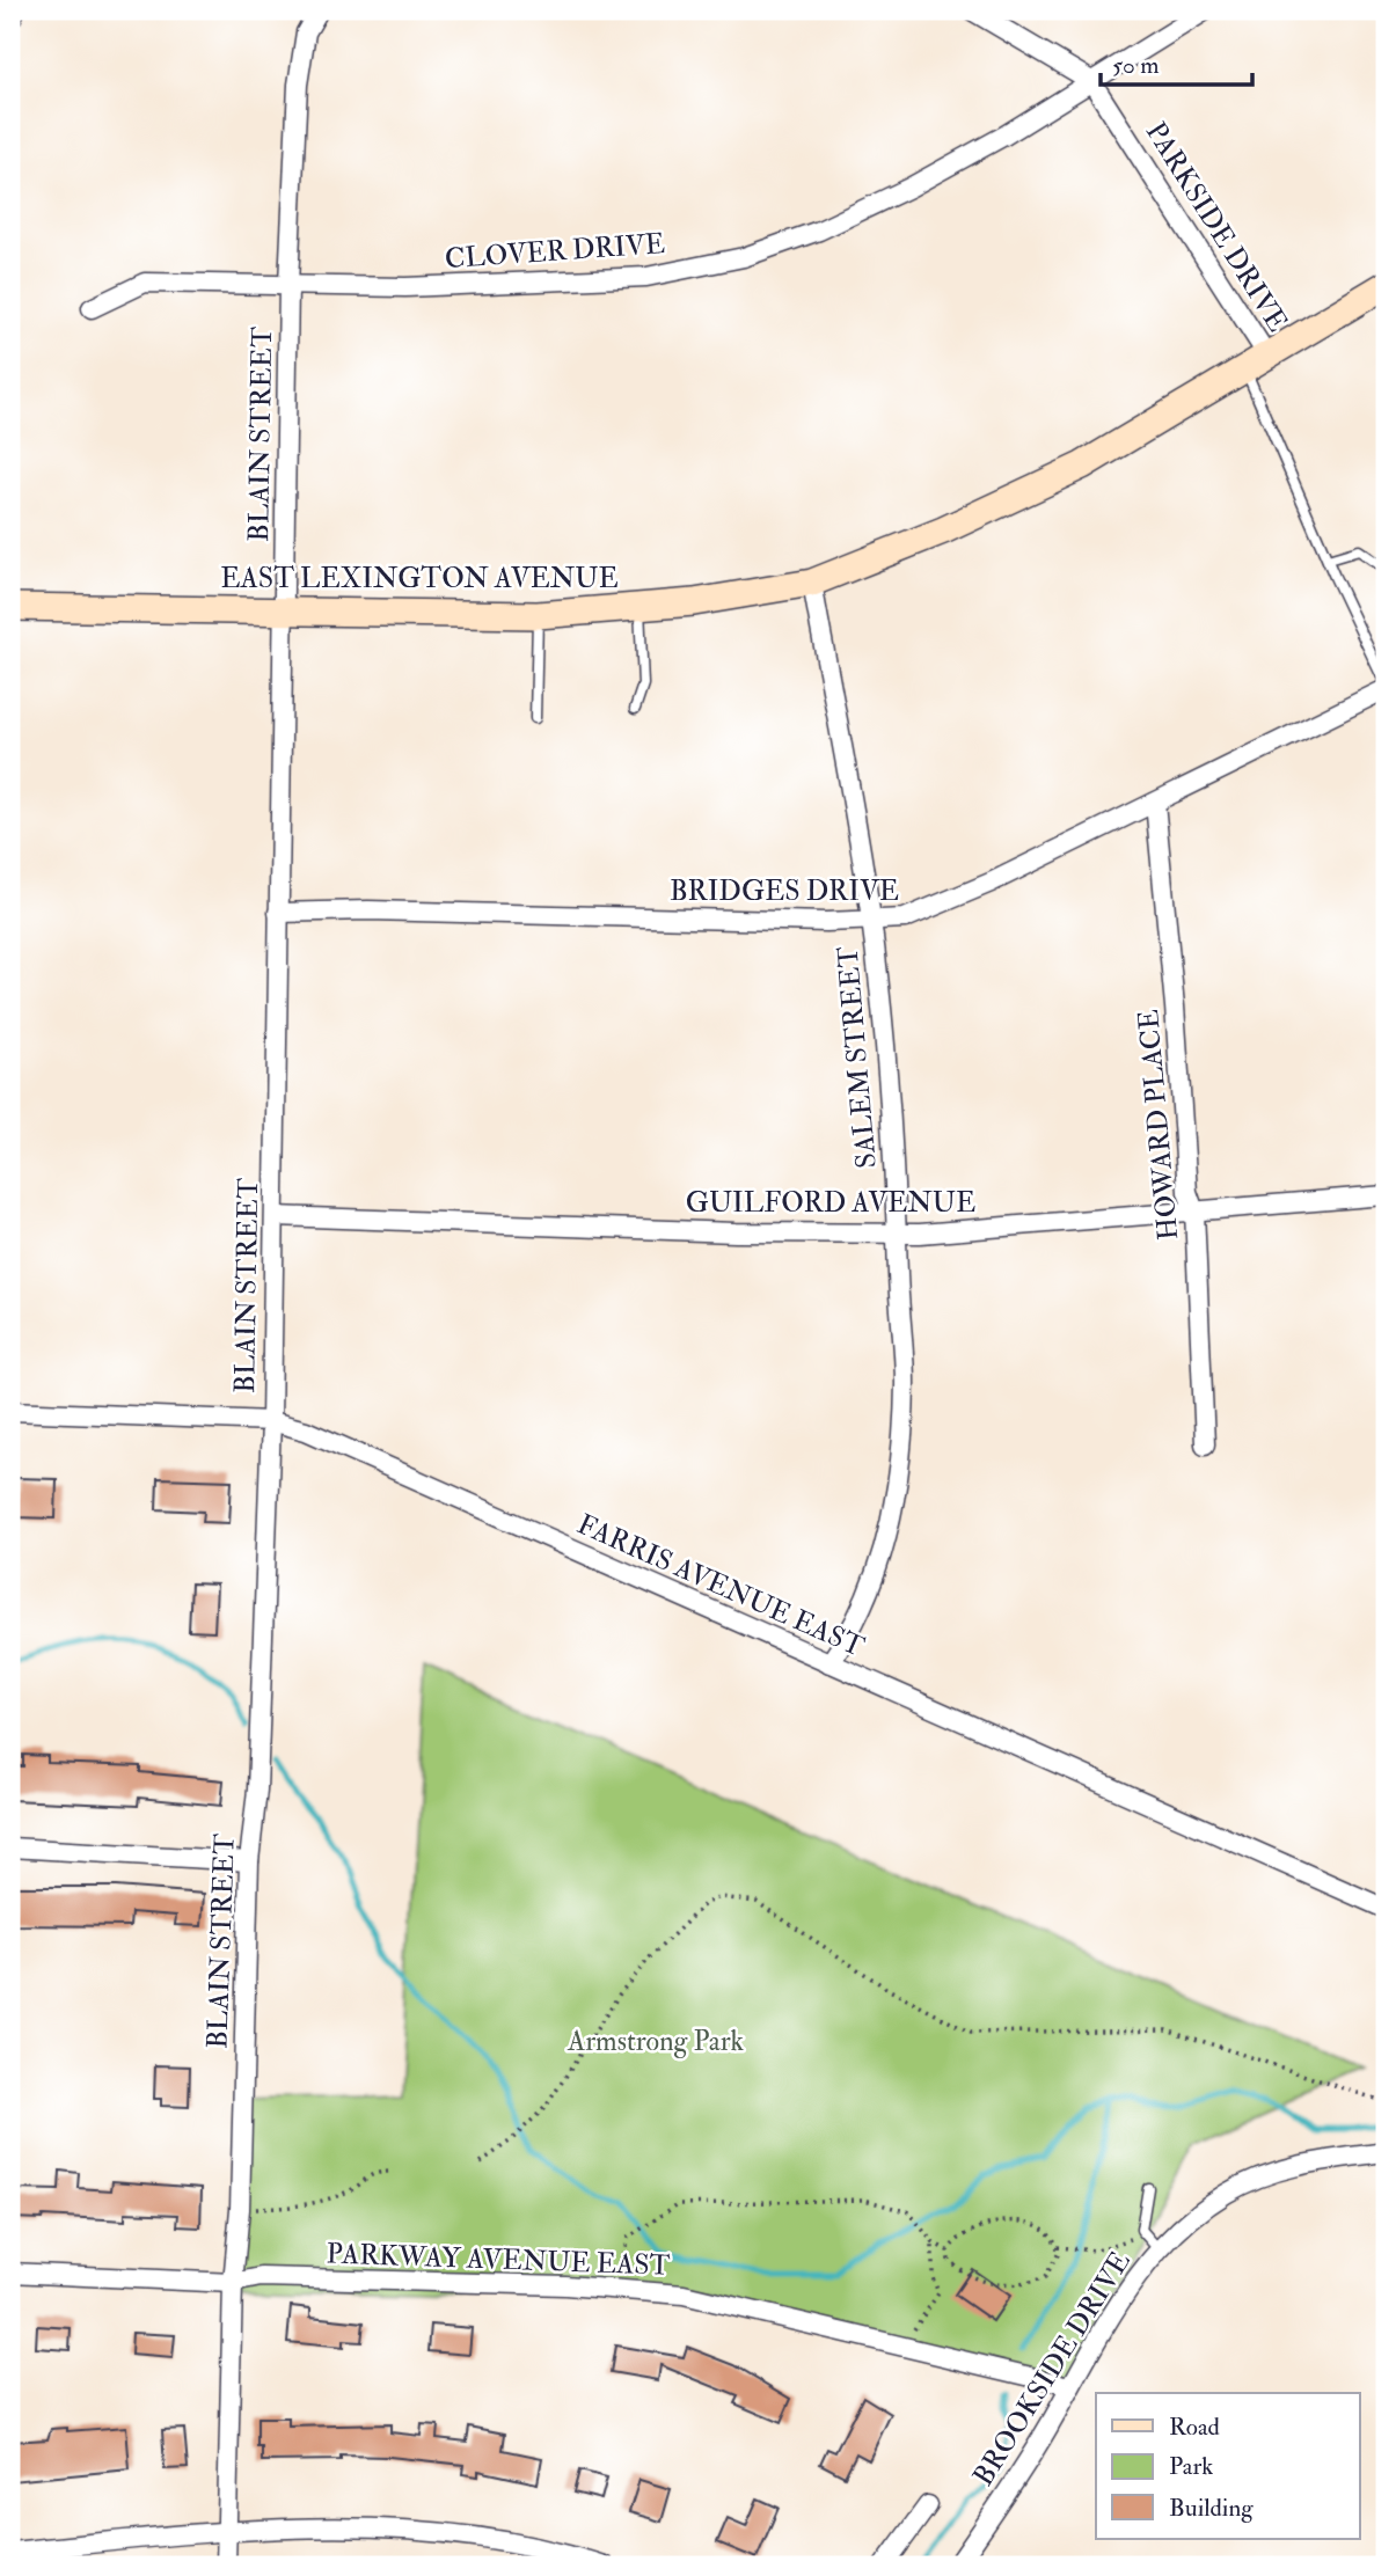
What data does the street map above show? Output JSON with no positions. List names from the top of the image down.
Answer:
{
  "streets": {
    "main road": ["EAST LEXINGTON AVENUE"],
    "street": [
      "PARKSIDE DRIVE",
      "CLOVER DRIVE",
      "BLAIN STREET",
      "BRIDGES DRIVE",
      "SALEM STREET",
      "HOWARD PLACE",
      "GUILFORD AVENUE",
      "FARRIS AVENUE EAST",
      "PARKWAY AVENUE EAST",
      "BROOKSIDE DRIVE"
    ]
  },
  "crossings": [
    ["PARKSIDE DRIVE", "CLOVER DRIVE"],
    ["PARKSIDE DRIVE", "EAST LEXINGTON AVENUE"],
    ["CLOVER DRIVE", "BLAIN STREET"],
    ["BLAIN STREET", "EAST LEXINGTON AVENUE"],
    ["BLAIN STREET", "BRIDGES DRIVE"],
    ["BLAIN STREET", "GUILFORD AVENUE"],
    ["BLAIN STREET", "FARRIS AVENUE EAST"],
    ["BLAIN STREET", "PARKWAY AVENUE EAST"],
    ["EAST LEXINGTON AVENUE", "SALEM STREET"],
    ["BRIDGES DRIVE", "SALEM STREET"],
    ["BRIDGES DRIVE", "HOWARD PLACE"],
    ["SALEM STREET", "GUILFORD AVENUE"],
    ["SALEM STREET", "FARRIS AVENUE EAST"],
    ["HOWARD PLACE", "GUILFORD AVENUE"],
    ["PARKWAY AVENUE EAST", "BROOKSIDE DRIVE"]
  ],
  "parks": ["Armstrong Park"],
  "legend": ["Road", "Park", "Building"],
  "scale_bar": "50 m"
}
